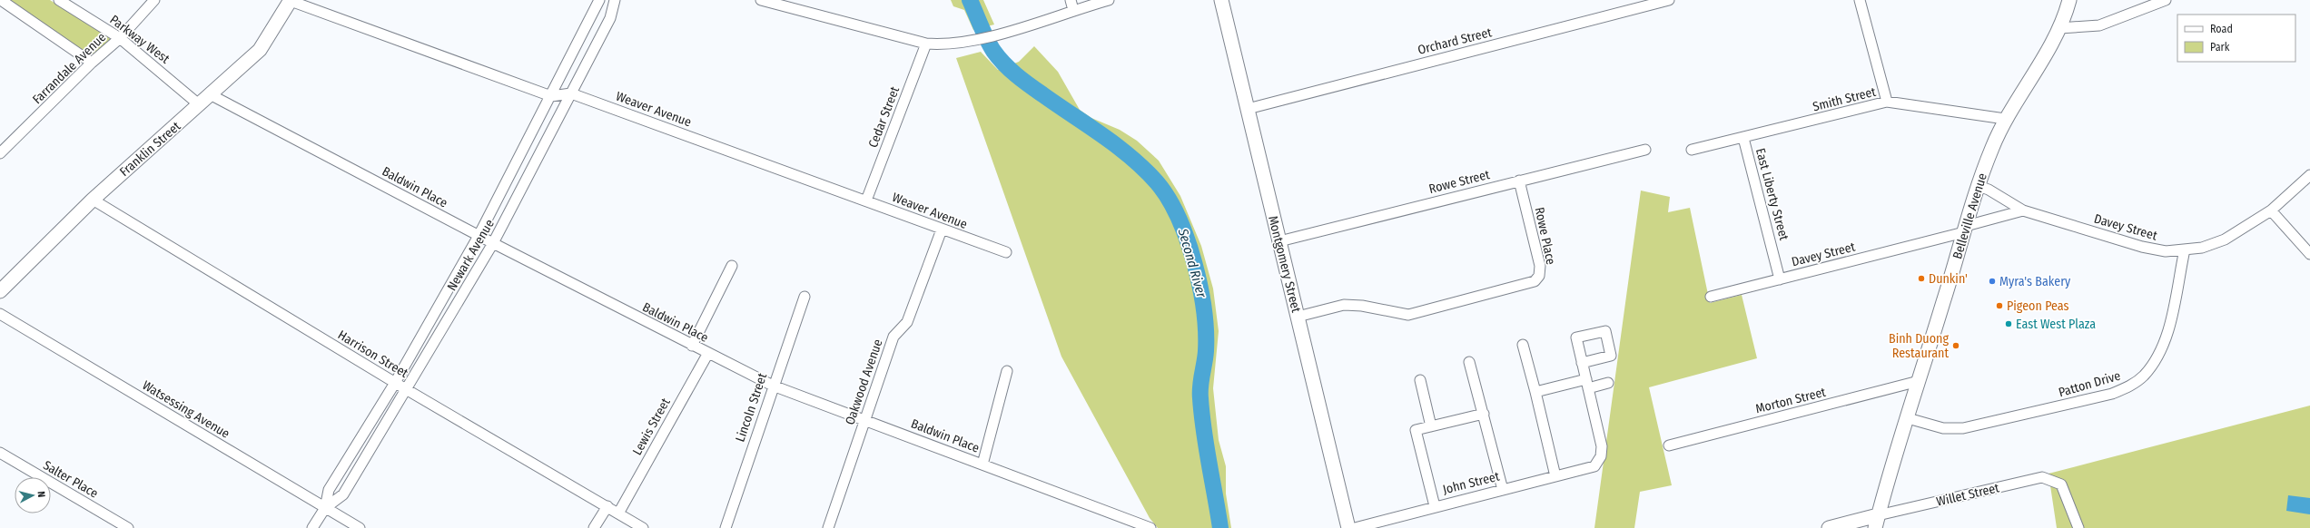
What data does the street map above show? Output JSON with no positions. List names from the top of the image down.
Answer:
{
  "streets": {
    "main road": [
      "Franklin Street",
      "Belleville Avenue",
      "Montgomery Street",
      "Willet Street"
    ],
    "street": [
      "Parkway West",
      "Orchard Street",
      "Farrandale Avenue",
      "Smith Street",
      "Weaver Avenue",
      "Cedar Street",
      "Rowe Street",
      "Baldwin Place",
      "East Liberty Street",
      "Davey Street",
      "Rowe Place",
      "Newark Avenue",
      "Harrison Street",
      "Oakwood Avenue",
      "Patton Drive",
      "Morton Street",
      "Lincoln Street",
      "Watsessing Avenue",
      "Lewis Street",
      "Salter Place",
      "John Street"
    ]
  },
  "crossings": [
    ["Parkway West", "Farrandale Avenue"],
    ["Parkway West", "Franklin Street"],
    ["Orchard Street", "Montgomery Street"],
    ["Smith Street", "East Liberty Street"],
    ["Smith Street", "Belleville Avenue"],
    ["Weaver Avenue", "Cedar Street"],
    ["Weaver Avenue", "Franklin Street"],
    ["Weaver Avenue", "Newark Avenue"],
    ["Weaver Avenue", "Oakwood Avenue"],
    ["Franklin Street", "Baldwin Place"],
    ["Franklin Street", "Harrison Street"],
    ["Rowe Street", "Rowe Place"],
    ["Rowe Street", "Montgomery Street"],
    ["Baldwin Place", "Newark Avenue"],
    ["Baldwin Place", "Oakwood Avenue"],
    ["Baldwin Place", "Lincoln Street"],
    ["Baldwin Place", "Lewis Street"],
    ["East Liberty Street", "Davey Street"],
    ["Belleville Avenue", "Davey Street"],
    ["Belleville Avenue", "Patton Drive"],
    ["Belleville Avenue", "Morton Street"],
    ["Belleville Avenue", "Willet Street"],
    ["Davey Street", "Patton Drive"],
    ["Rowe Place", "Montgomery Street"],
    ["Newark Avenue", "Harrison Street"],
    ["Newark Avenue", "Watsessing Avenue"],
    ["Harrison Street", "Lewis Street"]
  ],
  "water": ["Second River"],
  "places": [
    "Dunkin'",
    "Myra's Bakery",
    "Pigeon Peas",
    "East West Plaza",
    "Binh Duong Restaurant"
  ],
  "legend": ["Road", "Park"],
  "north": "right"
}
